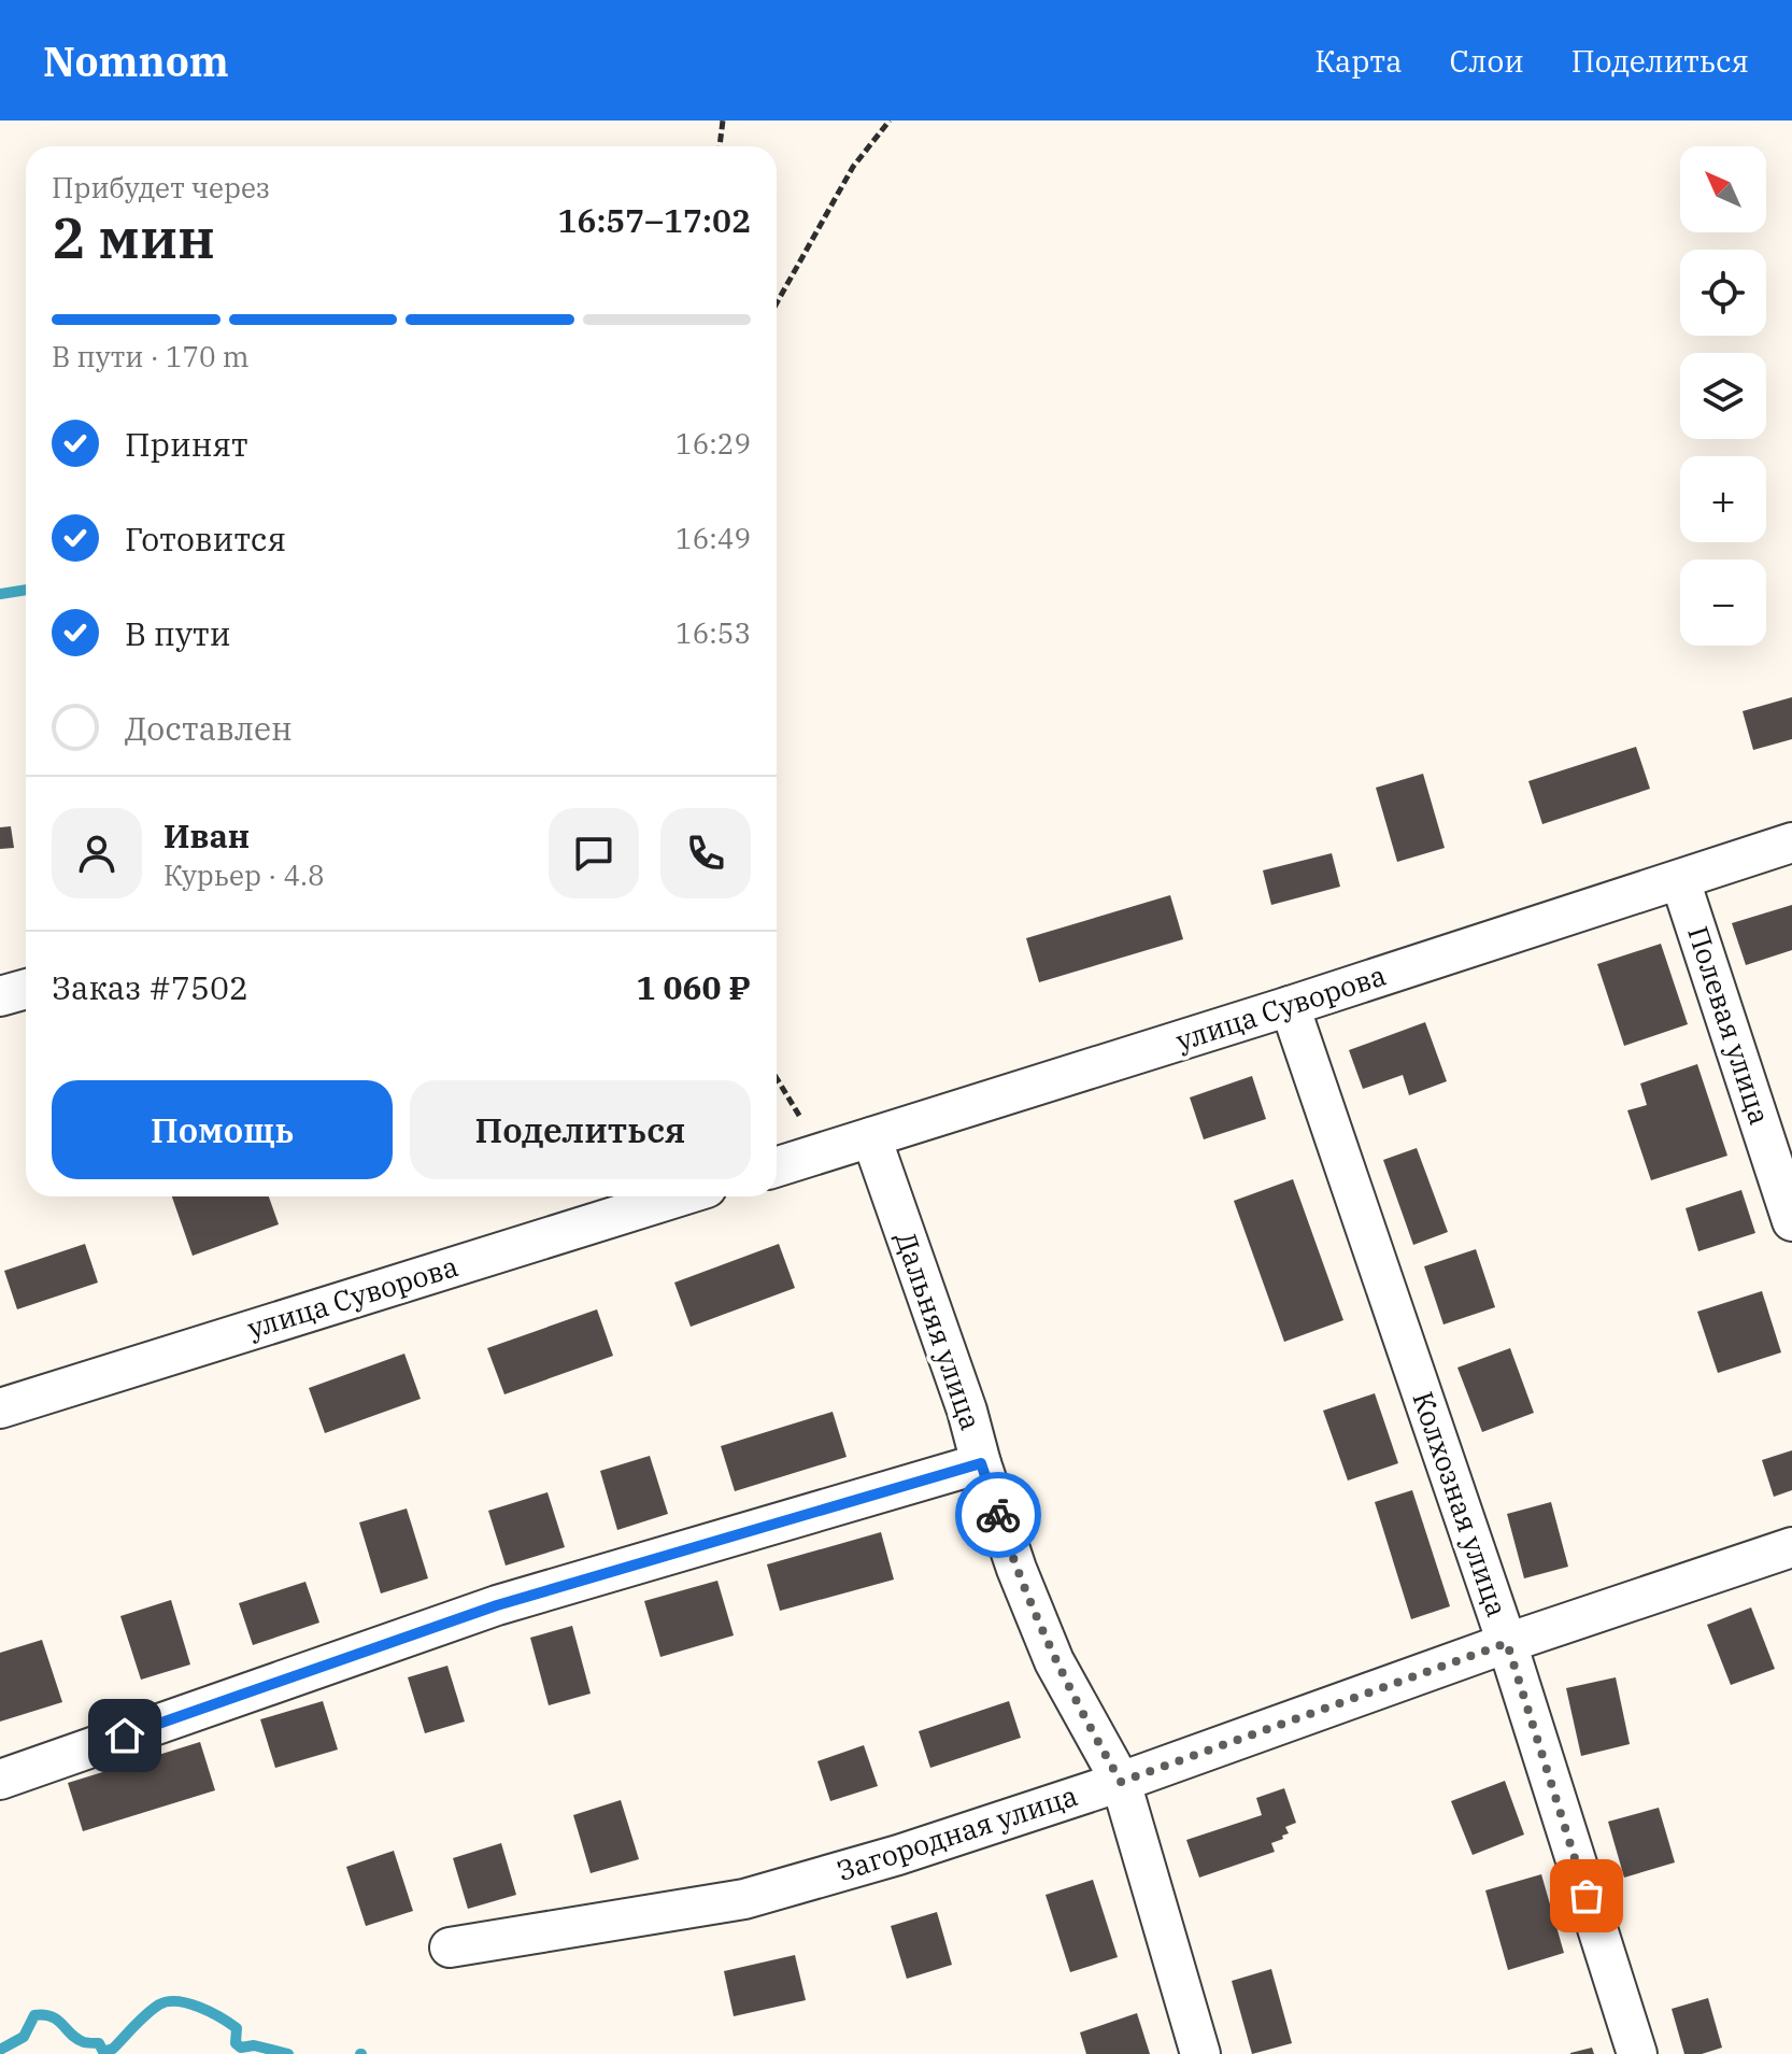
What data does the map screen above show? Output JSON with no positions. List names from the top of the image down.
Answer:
{
  "streets": {
    "street": [
      "улица Суворова",
      "Полевая улица",
      "Дальняя улица",
      "Колхозная улица",
      "Загородная улица"
    ]
  },
  "crossings": [
    ["улица Суворова", "Полевая улица"],
    ["улица Суворова", "Дальняя улица"],
    ["улица Суворова", "Колхозная улица"],
    ["Дальняя улица", "Загородная улица"],
    ["Колхозная улица", "Загородная улица"]
  ],
  "north": "top left",
  "page": {
    "header": "Nomnom",
    "nav": ["Карта", "Слои", "Поделиться"],
    "map_buttons": ["+", "−"],
    "heading": ["2 мин", "Прибудет через", "16:57–17:02"],
    "panel": [
      "Иван",
      "Курьер · 4.8",
      "Заказ #7502",
      "1 060 ₽"
    ],
    "bar": "В пути · 170 m",
    "list": [
      ["Принят", "16:29"],
      ["Готовится", "16:49"],
      ["В пути", "16:53"],
      "Доставлен"
    ],
    "buttons": ["Помощь", "Поделиться"]
  }
}
